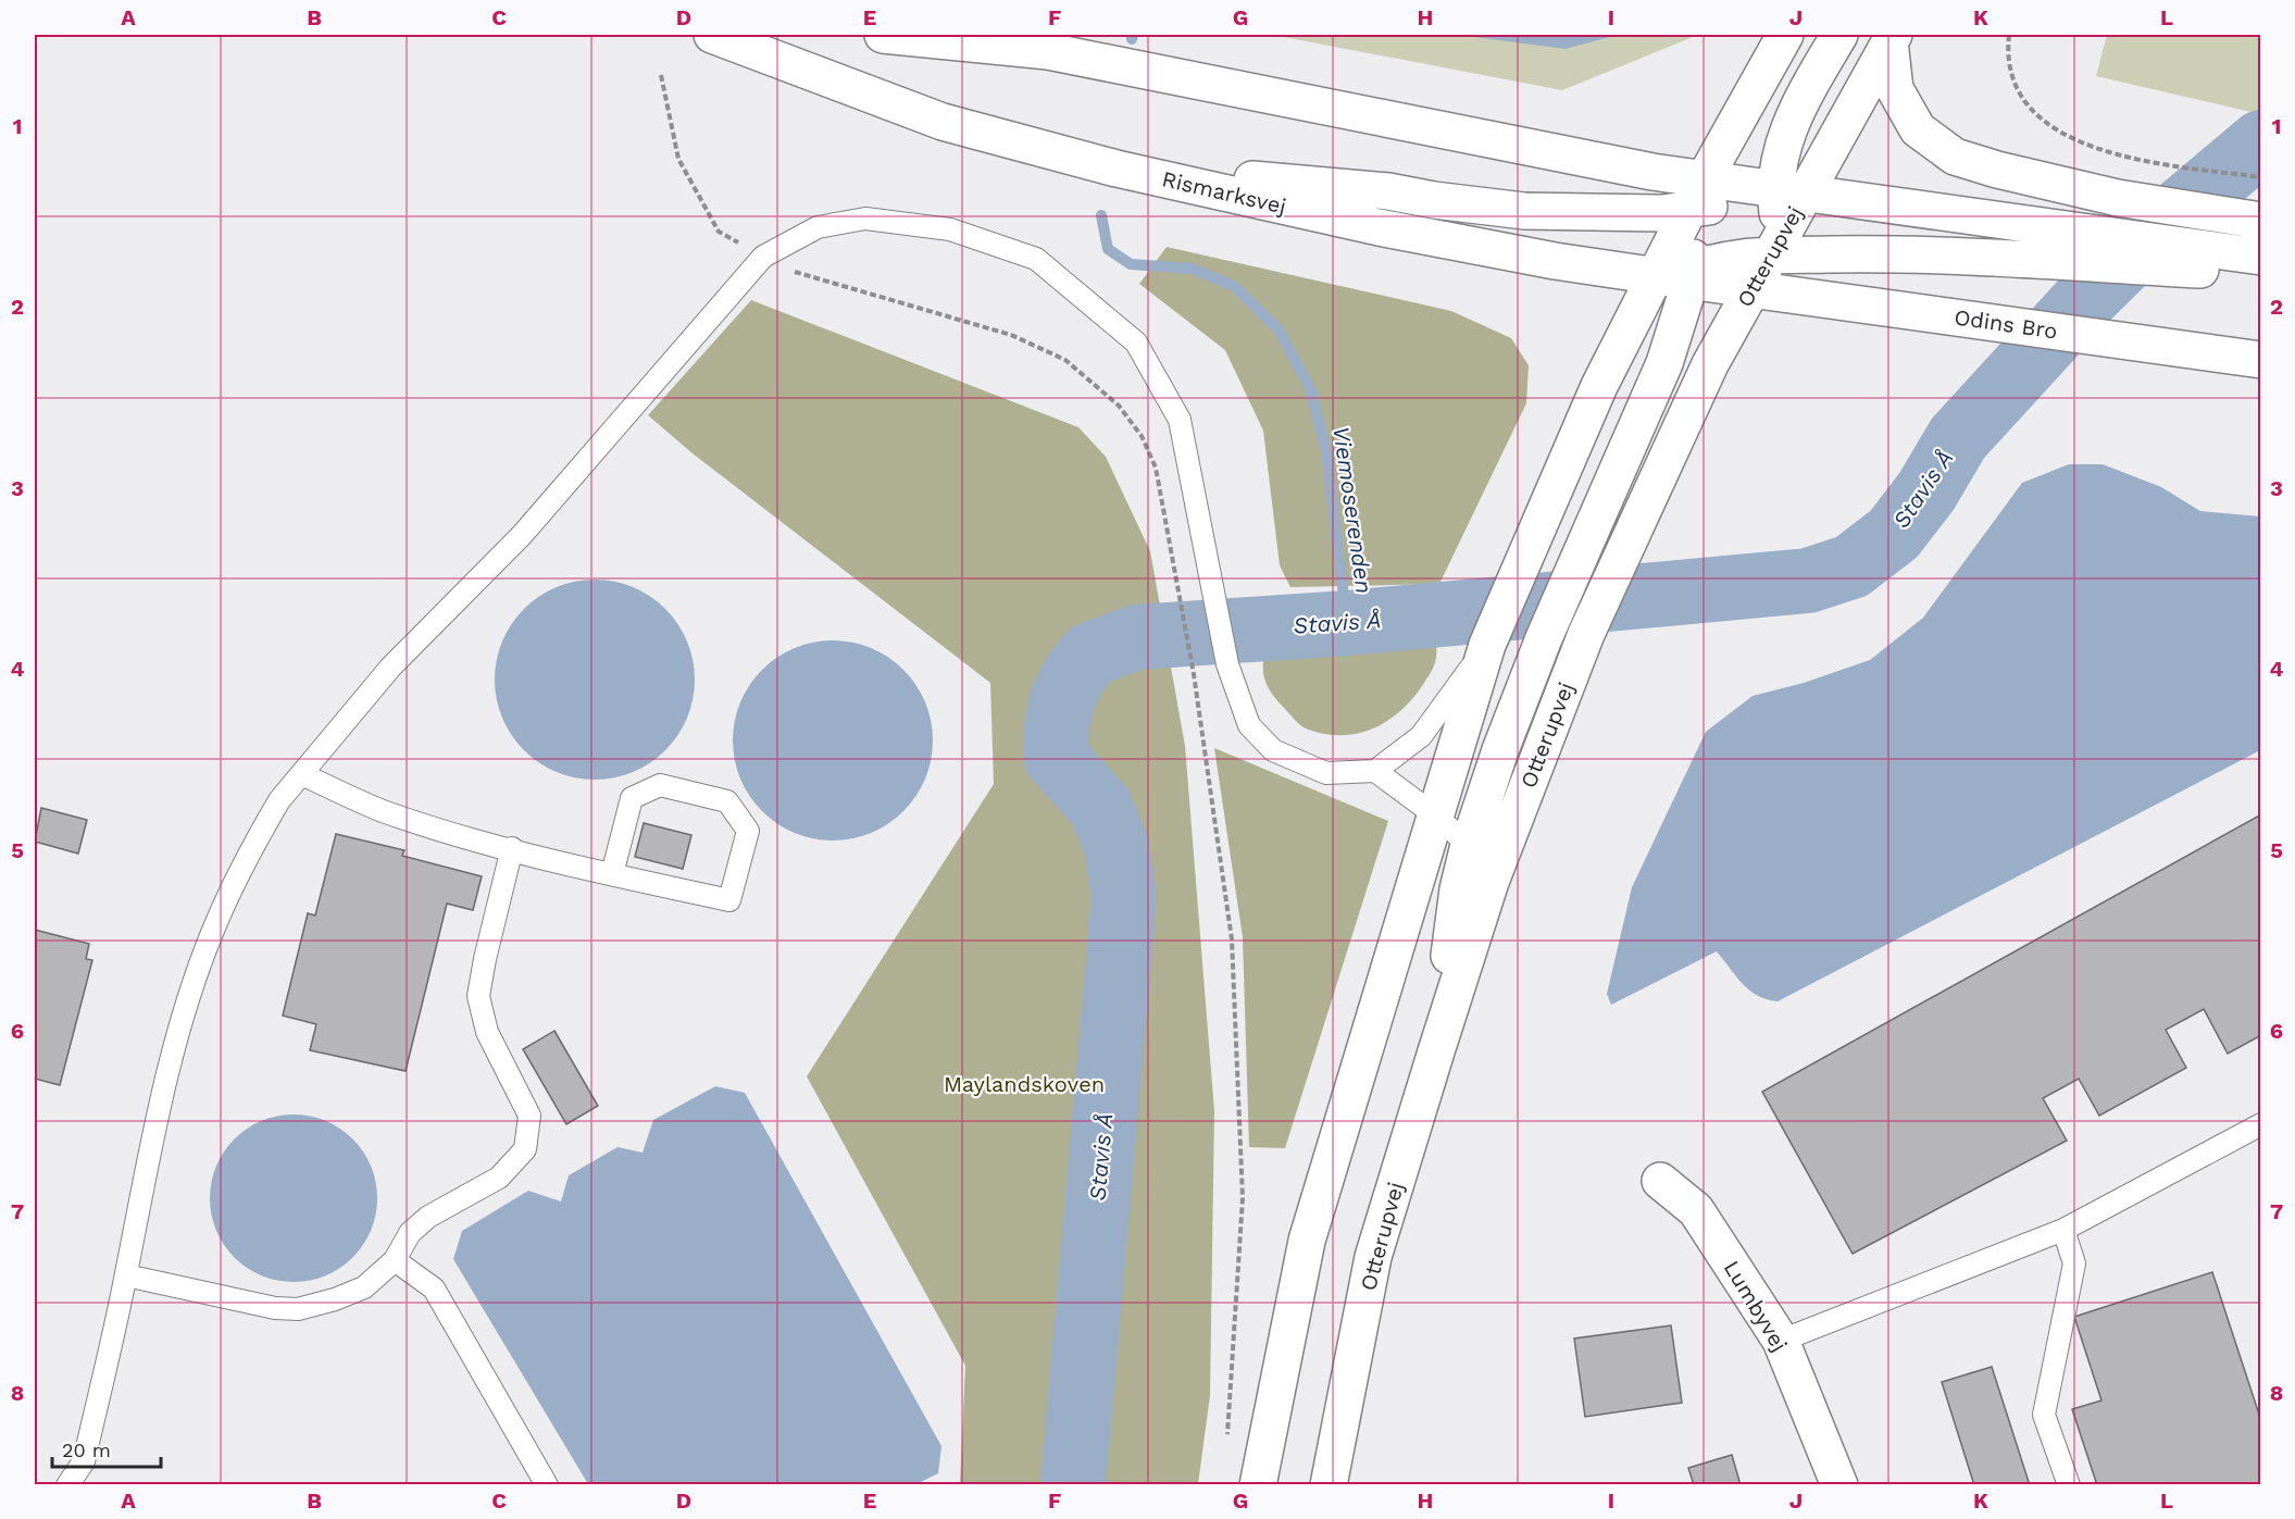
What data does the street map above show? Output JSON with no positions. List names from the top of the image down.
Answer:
{
  "streets": {
    "main road": [
      "Rismarksvej",
      "Otterupvej",
      "Odins Bro",
      "Lumbyvej"
    ]
  },
  "crossings": [
    ["Rismarksvej", "Otterupvej"],
    ["Rismarksvej", "Odins Bro"],
    ["Otterupvej", "Odins Bro"]
  ],
  "water": ["Stavis Å", "Viemoserenden"],
  "parks": ["Maylandskoven"],
  "scale_bar": "20 m",
  "grid": {
    "columns": [
      "A",
      "B",
      "C",
      "D",
      "E",
      "F",
      "G",
      "H",
      "I",
      "J",
      "K",
      "L"
    ],
    "rows": [
      "1",
      "2",
      "3",
      "4",
      "5",
      "6",
      "7",
      "8"
    ]
  }
}
